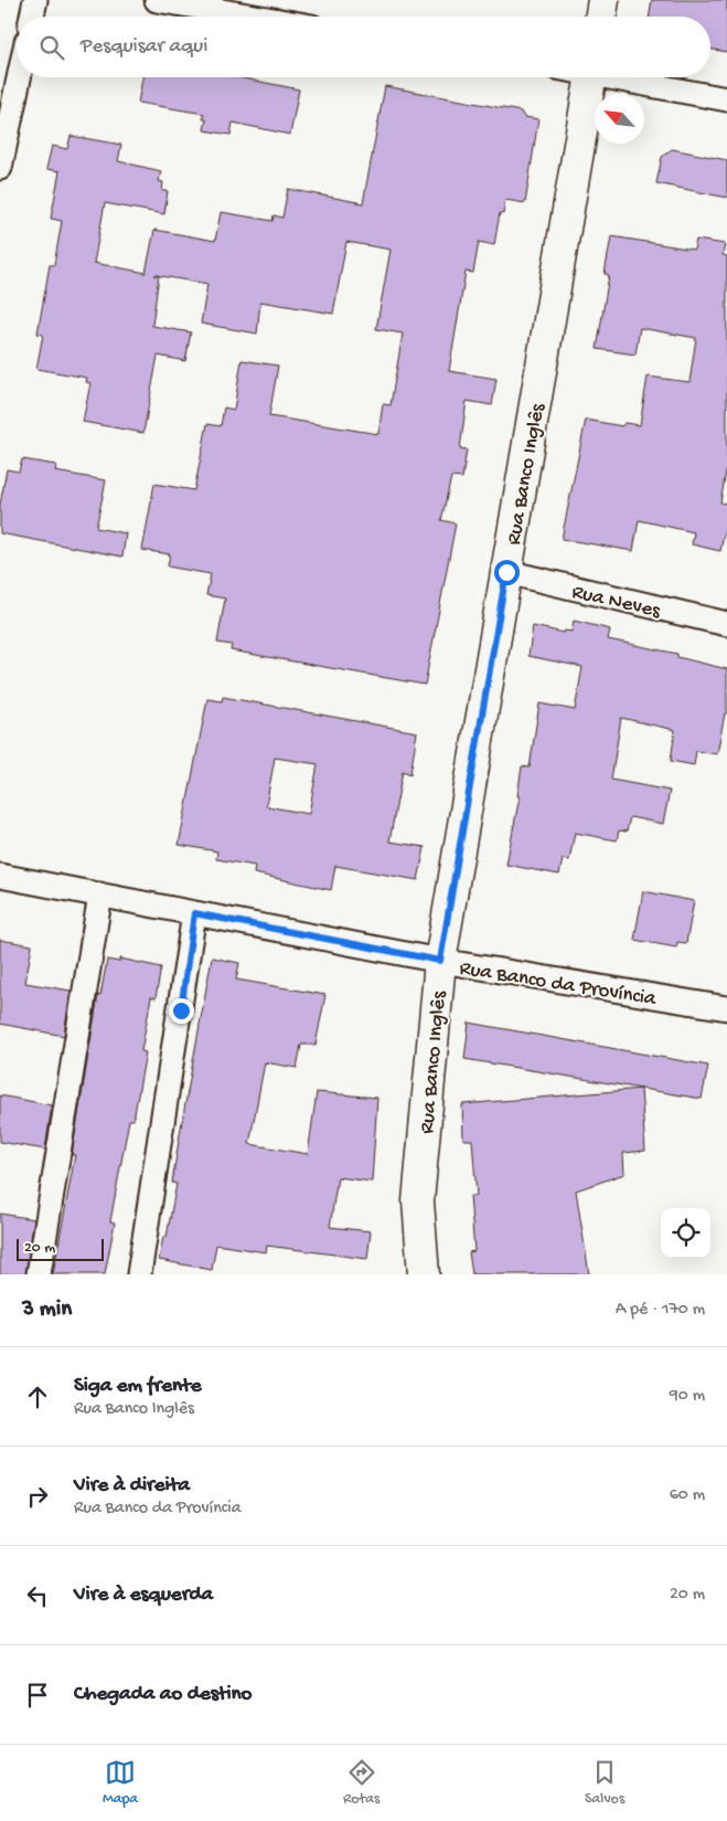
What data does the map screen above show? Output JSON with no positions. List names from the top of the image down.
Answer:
{
  "streets": {
    "street": ["Rua Banco Inglês", "Rua Neves", "Rua Banco da Província"]
  },
  "crossings": [
    ["Rua Banco Inglês", "Rua Neves"],
    ["Rua Banco Inglês", "Rua Banco da Província"]
  ],
  "scale_bar": "20 m",
  "north": "top left",
  "page": {
    "search": "Pesquisar aqui",
    "scale": "20 m",
    "heading": ["3 min", "A pé · 170 m"],
    "list": [
      ["Siga em frente", "Rua Banco Inglês", "90 m"],
      ["Vire à direita", "Rua Banco da Província", "60 m"],
      ["Vire à esquerda", "20 m"],
      "Chegada ao destino"
    ],
    "nav": ["Mapa", "Rotas", "Salvos"]
  }
}
